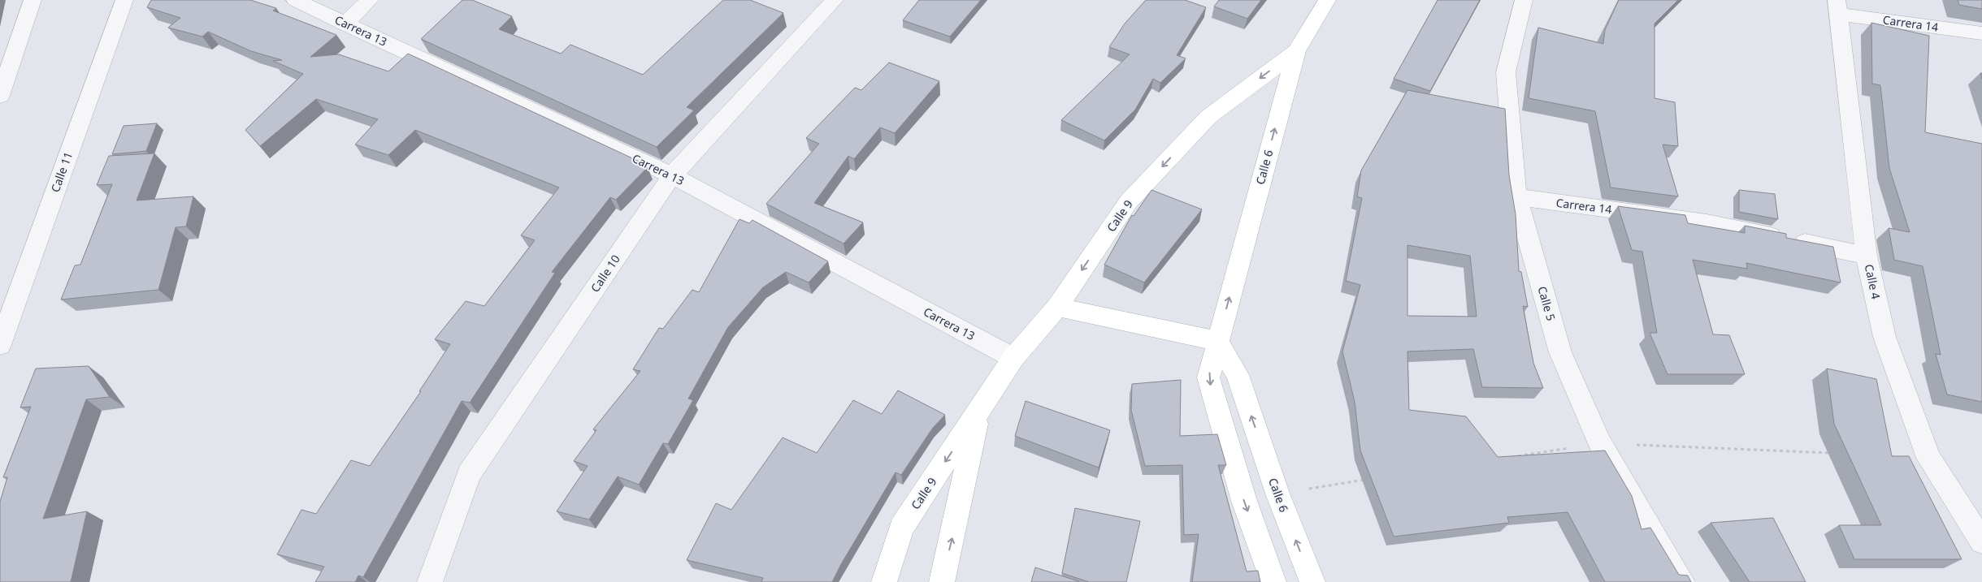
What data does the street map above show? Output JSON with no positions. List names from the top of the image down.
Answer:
{
  "streets": {
    "street": [
      "Carrera 14",
      "Carrera 13",
      "Calle 6",
      "Calle 11",
      "Calle 9",
      "Calle 10",
      "Calle 4",
      "Calle 5"
    ]
  },
  "crossings": [
    ["Carrera 14", "Calle 4"],
    ["Carrera 14", "Calle 5"],
    ["Carrera 13", "Calle 9"],
    ["Carrera 13", "Calle 10"],
    ["Calle 6", "Calle 9"]
  ]
}
